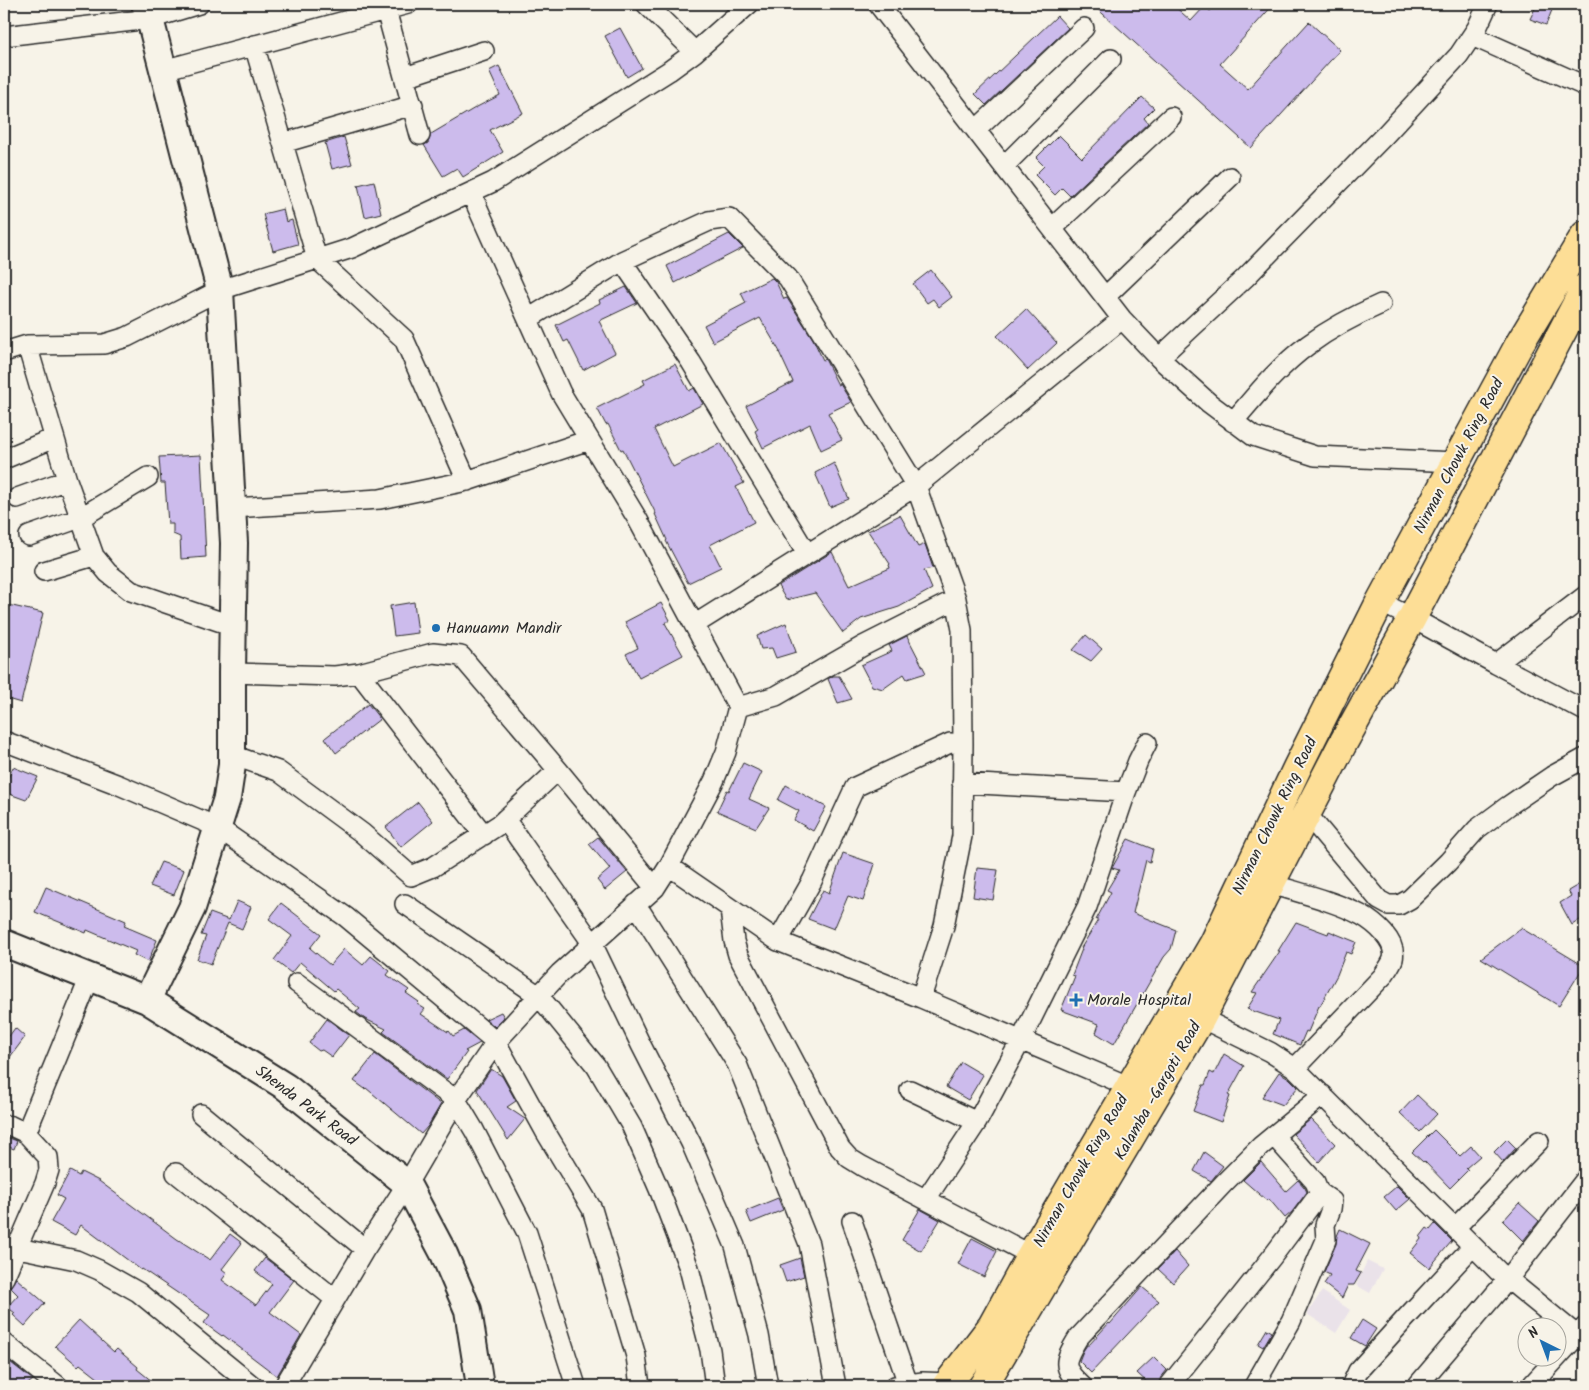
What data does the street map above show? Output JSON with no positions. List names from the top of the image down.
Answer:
{
  "streets": {
    "main road": ["Nirman Chowk Ring Road", "Kalamba -Gargoti Road"],
    "street": ["Shenda Park Road"]
  },
  "places": {
    "other": ["Hanuamn Mandir"],
    "health": ["Morale Hospital"]
  },
  "north": "top left"
}
